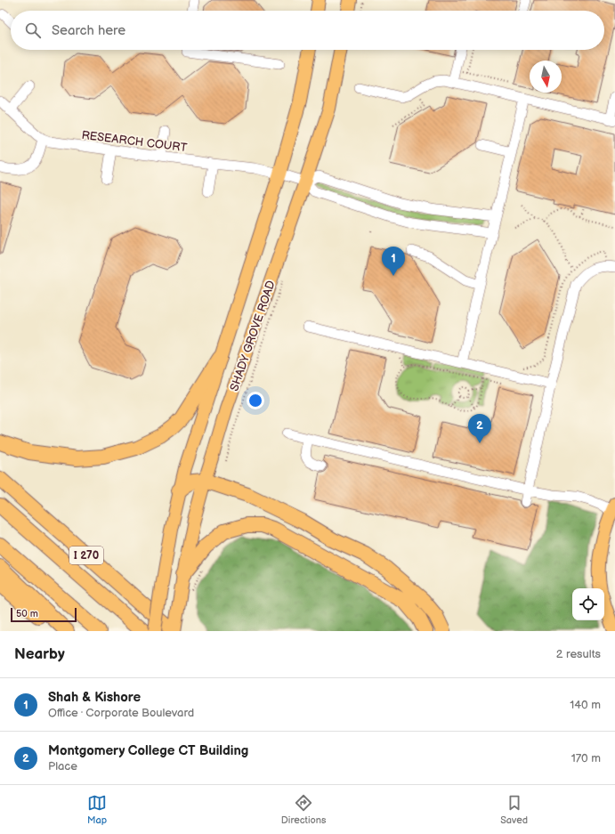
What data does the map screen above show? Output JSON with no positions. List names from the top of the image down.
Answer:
{
  "streets": {
    "highway": ["I 270"],
    "main road": ["SHADY GROVE ROAD"],
    "street": ["RESEARCH COURT"]
  },
  "crossings": [
    ["RESEARCH COURT", "SHADY GROVE ROAD"],
    ["SHADY GROVE ROAD", "I 270"]
  ],
  "scale_bar": "50 m",
  "north": "bottom",
  "page": {
    "search": "Search here",
    "pins": ["1", "2"],
    "scale": "50 m",
    "heading": ["Nearby", "2 results"],
    "list": [
      {
        "mark": "1",
        "name": "Shah & Kishore",
        "note": "Office · Corporate Boulevard",
        "value": "140 m"
      },
      {
        "mark": "2",
        "name": "Montgomery College CT Building",
        "note": "Place",
        "value": "170 m"
      }
    ],
    "nav": ["Map", "Directions", "Saved"]
  }
}
